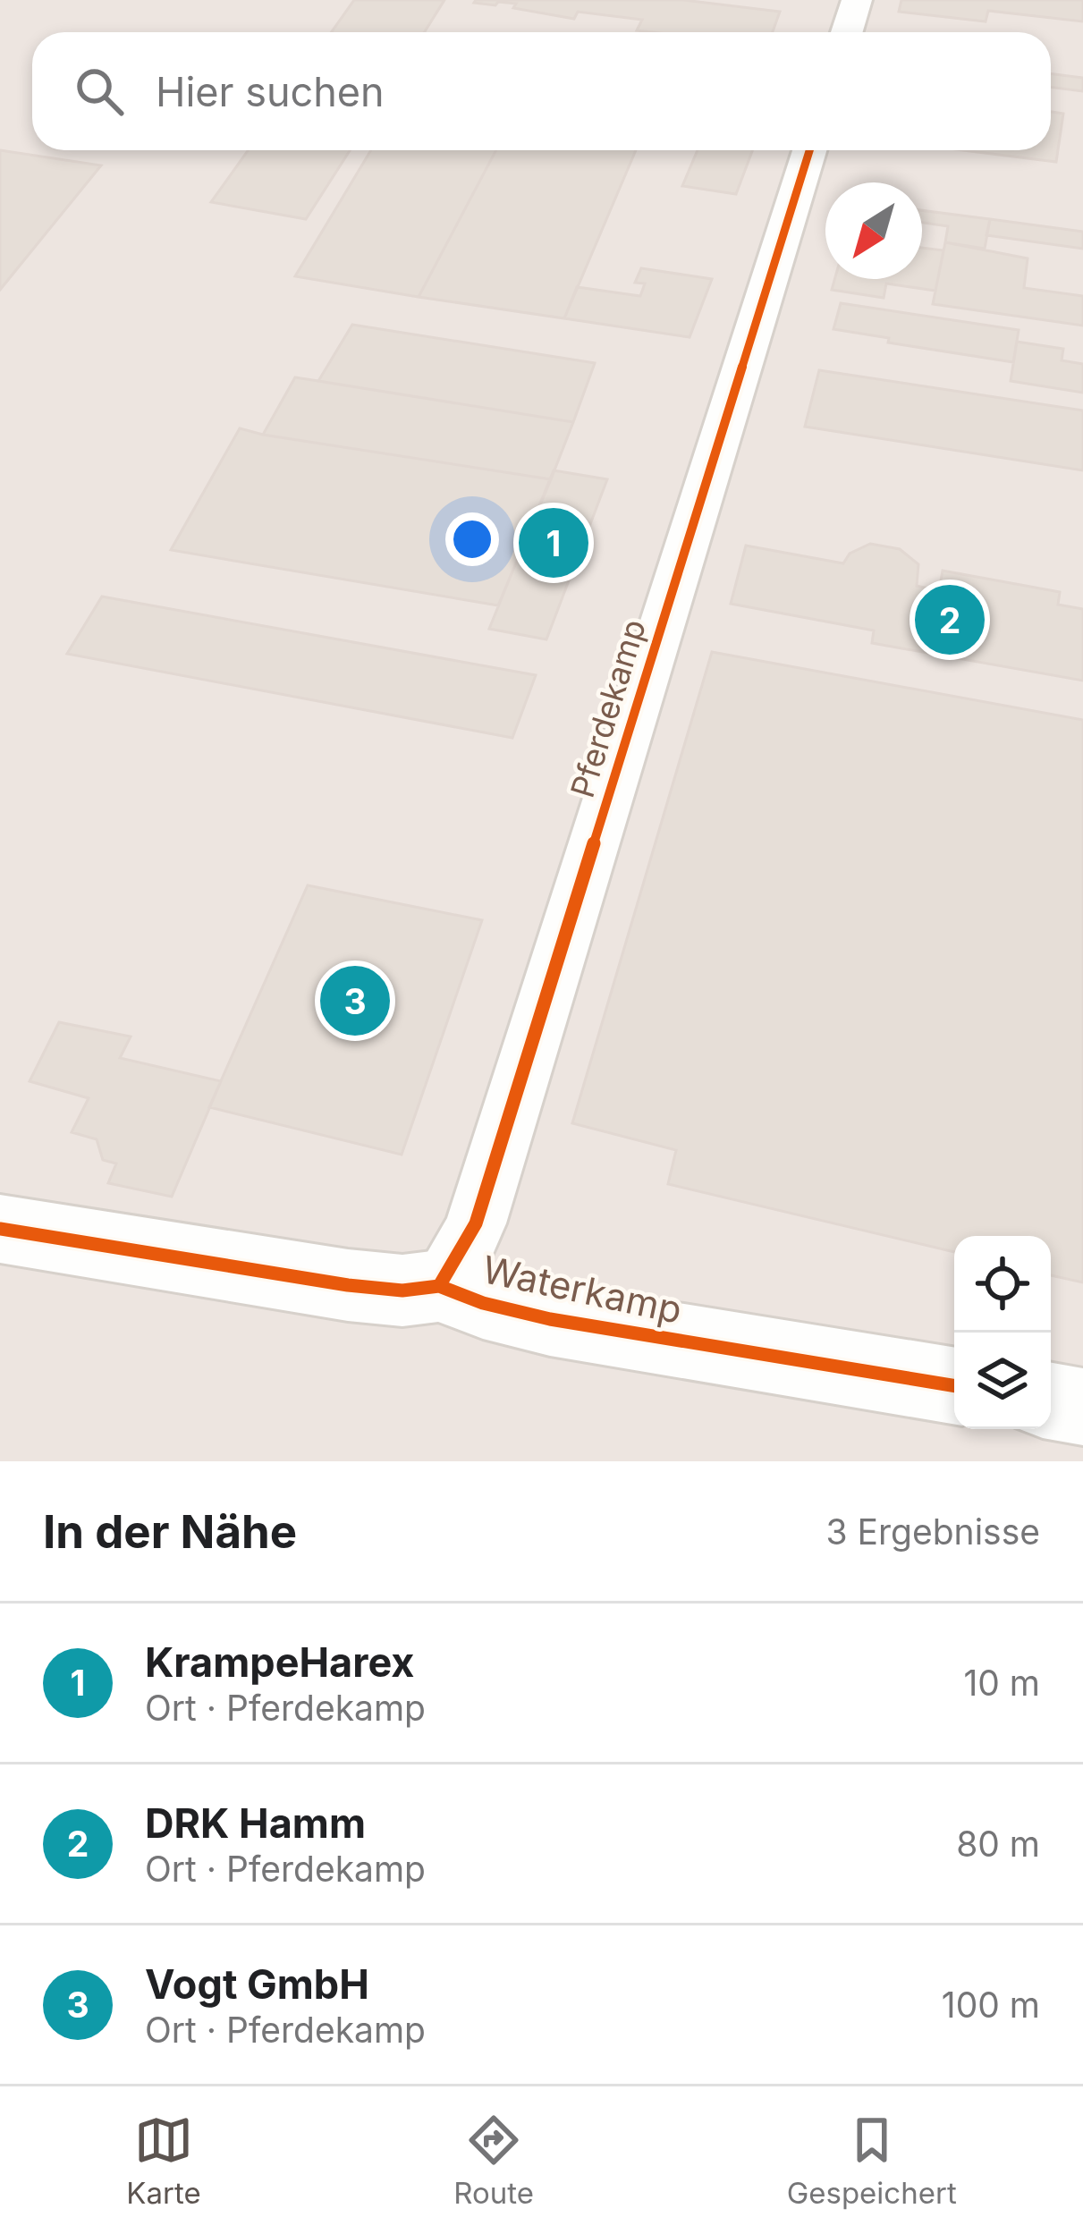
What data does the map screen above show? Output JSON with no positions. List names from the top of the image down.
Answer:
{
  "streets": {
    "street": ["Pferdekamp", "Waterkamp"]
  },
  "crossings": [
    ["Pferdekamp", "Waterkamp"]
  ],
  "north": "bottom left",
  "page": {
    "search": "Hier suchen",
    "pins": ["1", "2", "3"],
    "heading": ["In der Nähe", "3 Ergebnisse"],
    "list": [
      {
        "mark": "1",
        "name": "KrampeHarex",
        "note": "Ort · Pferdekamp",
        "value": "10 m"
      },
      {
        "mark": "2",
        "name": "DRK Hamm",
        "note": "Ort · Pferdekamp",
        "value": "80 m"
      },
      {
        "mark": "3",
        "name": "Vogt GmbH",
        "note": "Ort · Pferdekamp",
        "value": "100 m"
      }
    ],
    "nav": ["Karte", "Route", "Gespeichert"]
  }
}
